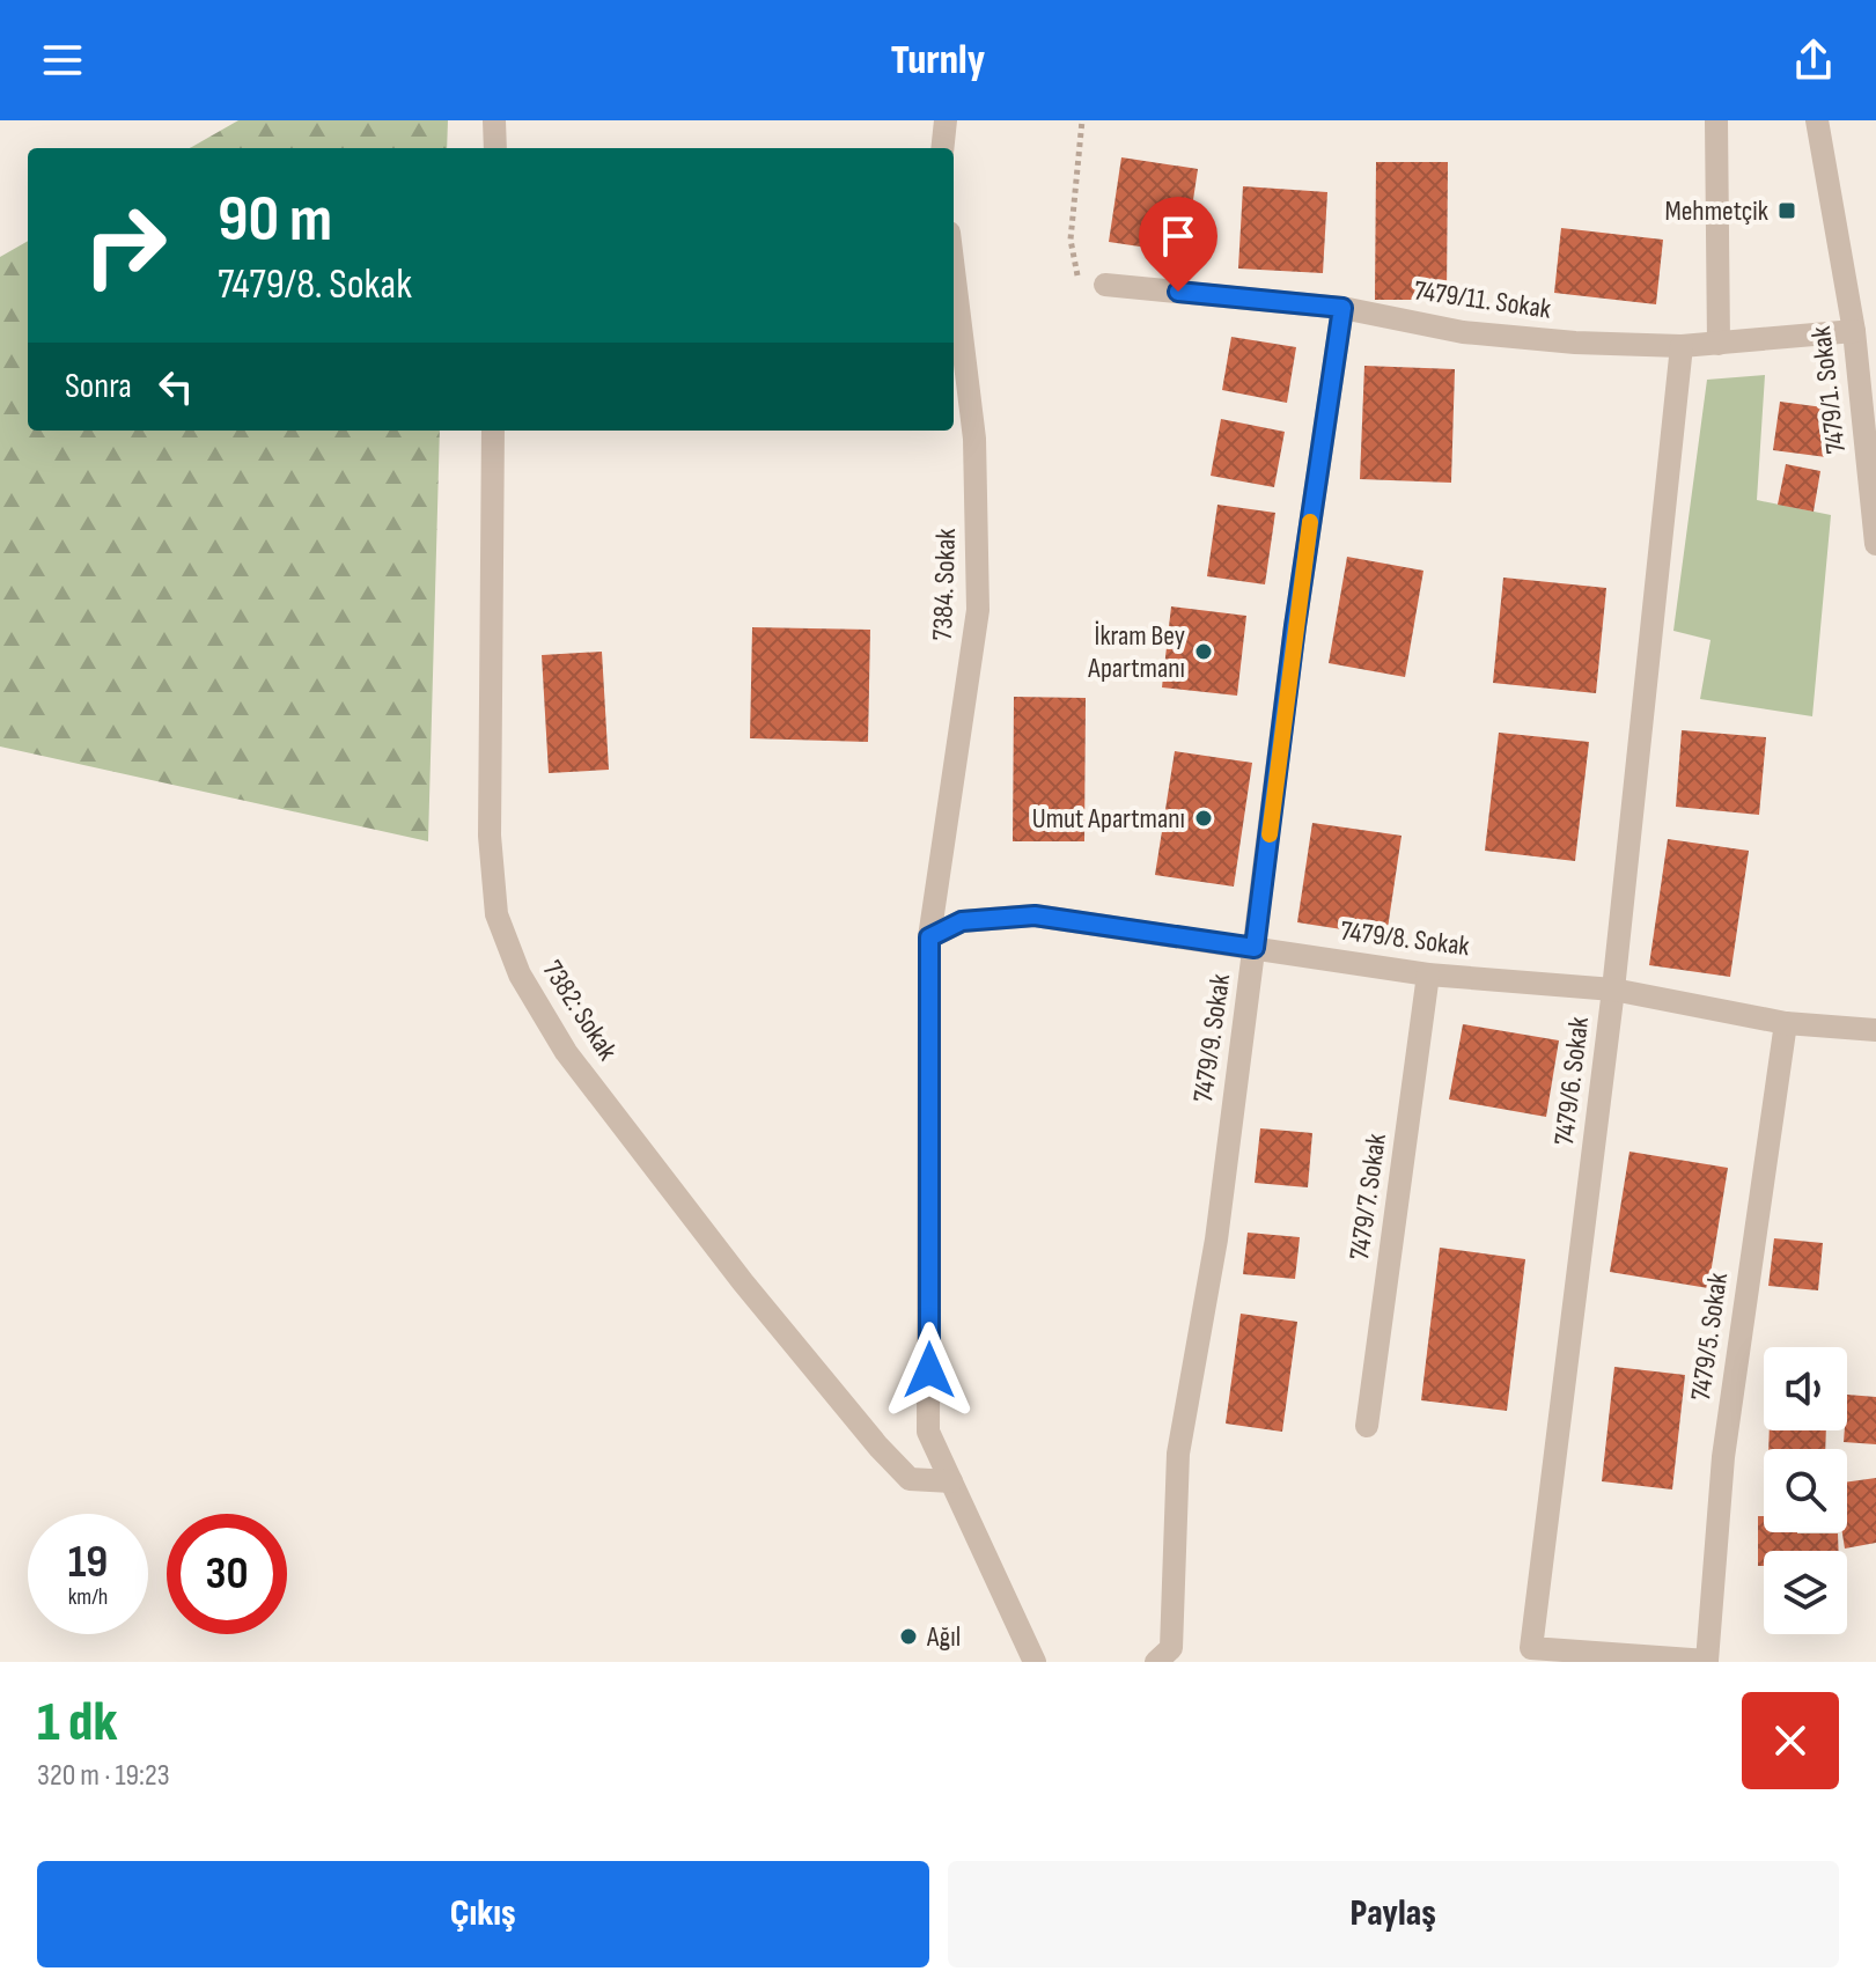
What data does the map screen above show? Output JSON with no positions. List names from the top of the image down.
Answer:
{
  "streets": {
    "street": [
      "7479/11. Sokak",
      "7479/1. Sokak",
      "7384. Sokak",
      "7479/8. Sokak",
      "7382: Sokak",
      "7479/9. Sokak",
      "7479/6. Sokak",
      "7479/7. Sokak",
      "7479/5. Sokak"
    ]
  },
  "crossings": [
    ["7479/11. Sokak", "7479/1. Sokak"],
    ["7479/11. Sokak", "7479/9. Sokak"],
    ["7479/11. Sokak", "7479/6. Sokak"],
    ["7384. Sokak", "7479/8. Sokak"],
    ["7479/8. Sokak", "7479/9. Sokak"],
    ["7479/8. Sokak", "7479/6. Sokak"],
    ["7479/8. Sokak", "7479/7. Sokak"],
    ["7479/8. Sokak", "7479/5. Sokak"],
    ["7479/6. Sokak", "7479/5. Sokak"]
  ],
  "places": {
    "transit": ["Mehmetçik"],
    "other": ["İkram Bey Apartmanı", "Umut Apartmanı", "Ağıl"]
  },
  "page": {
    "header": "Turnly",
    "turn": ["90 m", "7479/8. Sokak"],
    "then": "Sonra",
    "speed": "19 km/h",
    "limit": "30",
    "heading": ["1 dk", "320 m · 19:23"],
    "buttons": ["Çıkış", "Paylaş"]
  }
}
